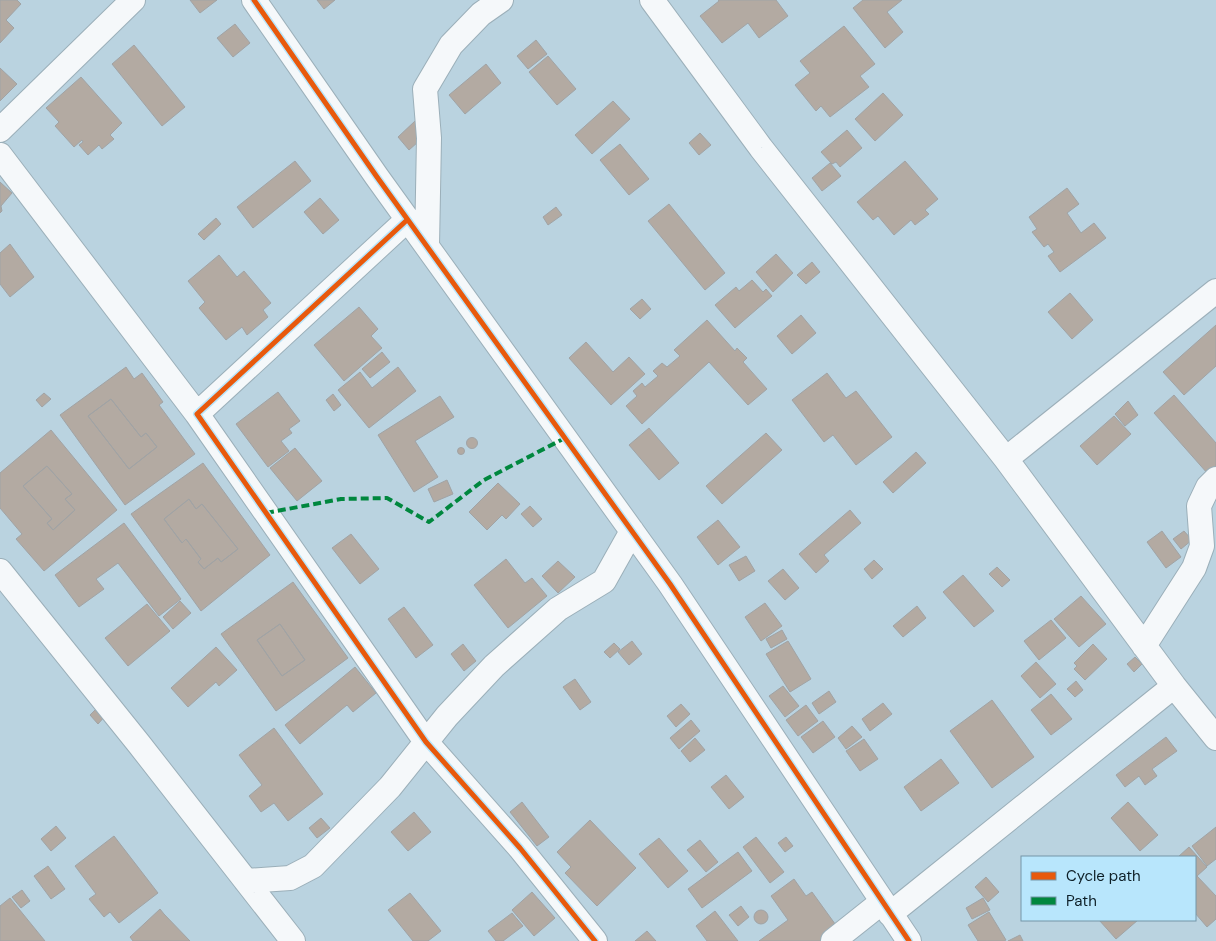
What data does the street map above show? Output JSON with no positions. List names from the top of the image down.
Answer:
{
  "legend": ["Cycle path", "Path"]
}
